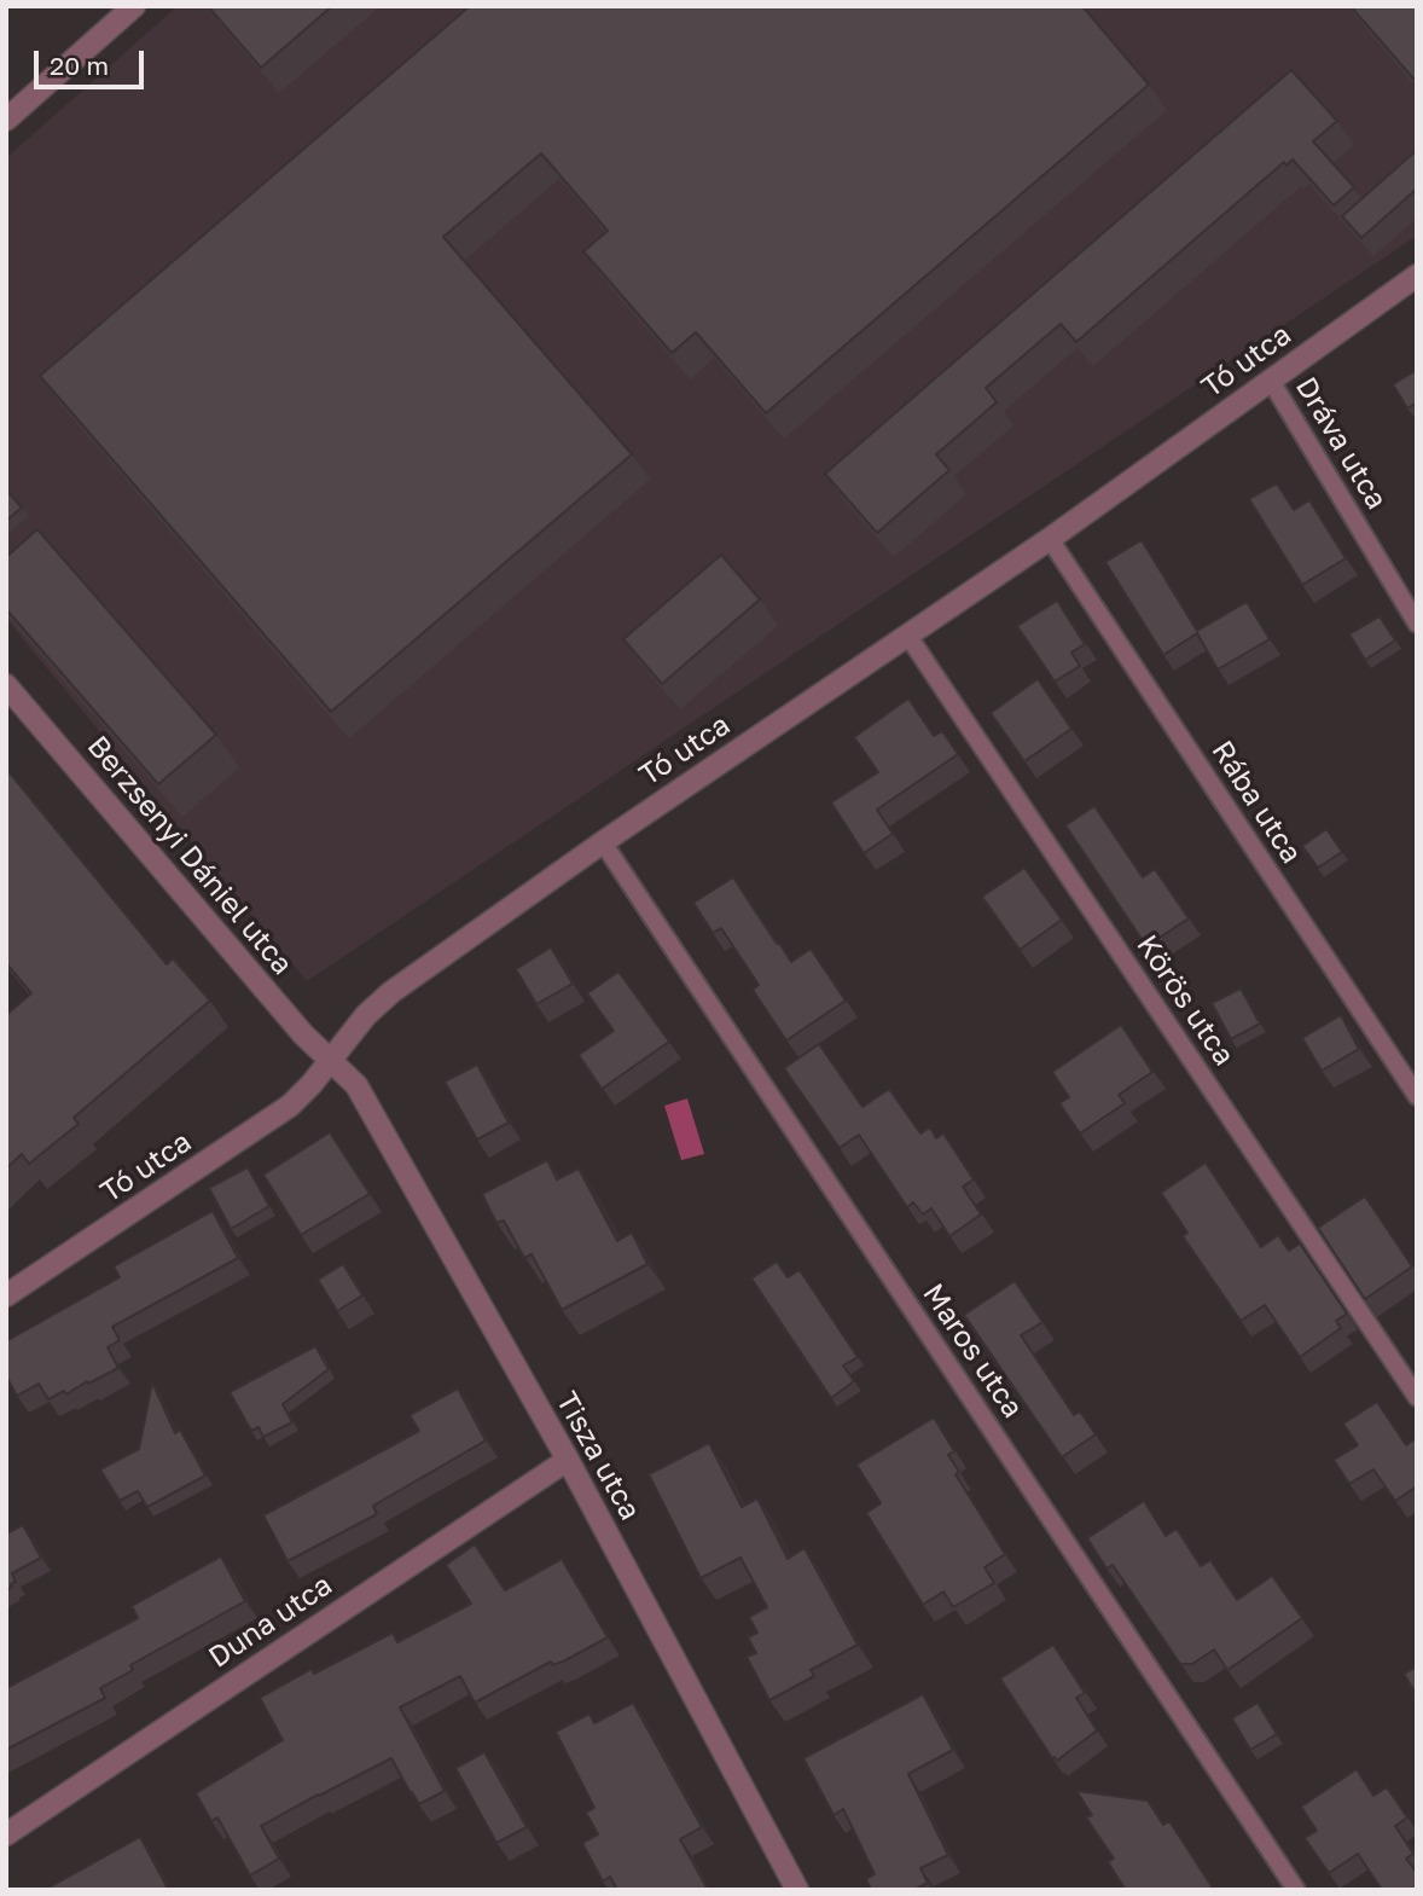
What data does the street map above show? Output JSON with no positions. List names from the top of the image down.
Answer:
{
  "streets": {
    "street": [
      "Tó utca",
      "Berzsenyi Dániel utca",
      "Tisza utca",
      "Duna utca"
    ],
    "lane": [
      "Dráva utca",
      "Rába utca",
      "Körös utca",
      "Maros utca"
    ]
  },
  "crossings": [
    ["Tó utca", "Dráva utca"],
    ["Tó utca", "Rába utca"],
    ["Tó utca", "Berzsenyi Dániel utca"],
    ["Tó utca", "Körös utca"],
    ["Tó utca", "Maros utca"],
    ["Tó utca", "Tisza utca"],
    ["Berzsenyi Dániel utca", "Tisza utca"],
    ["Tisza utca", "Duna utca"]
  ],
  "scale_bar": "20 m"
}
